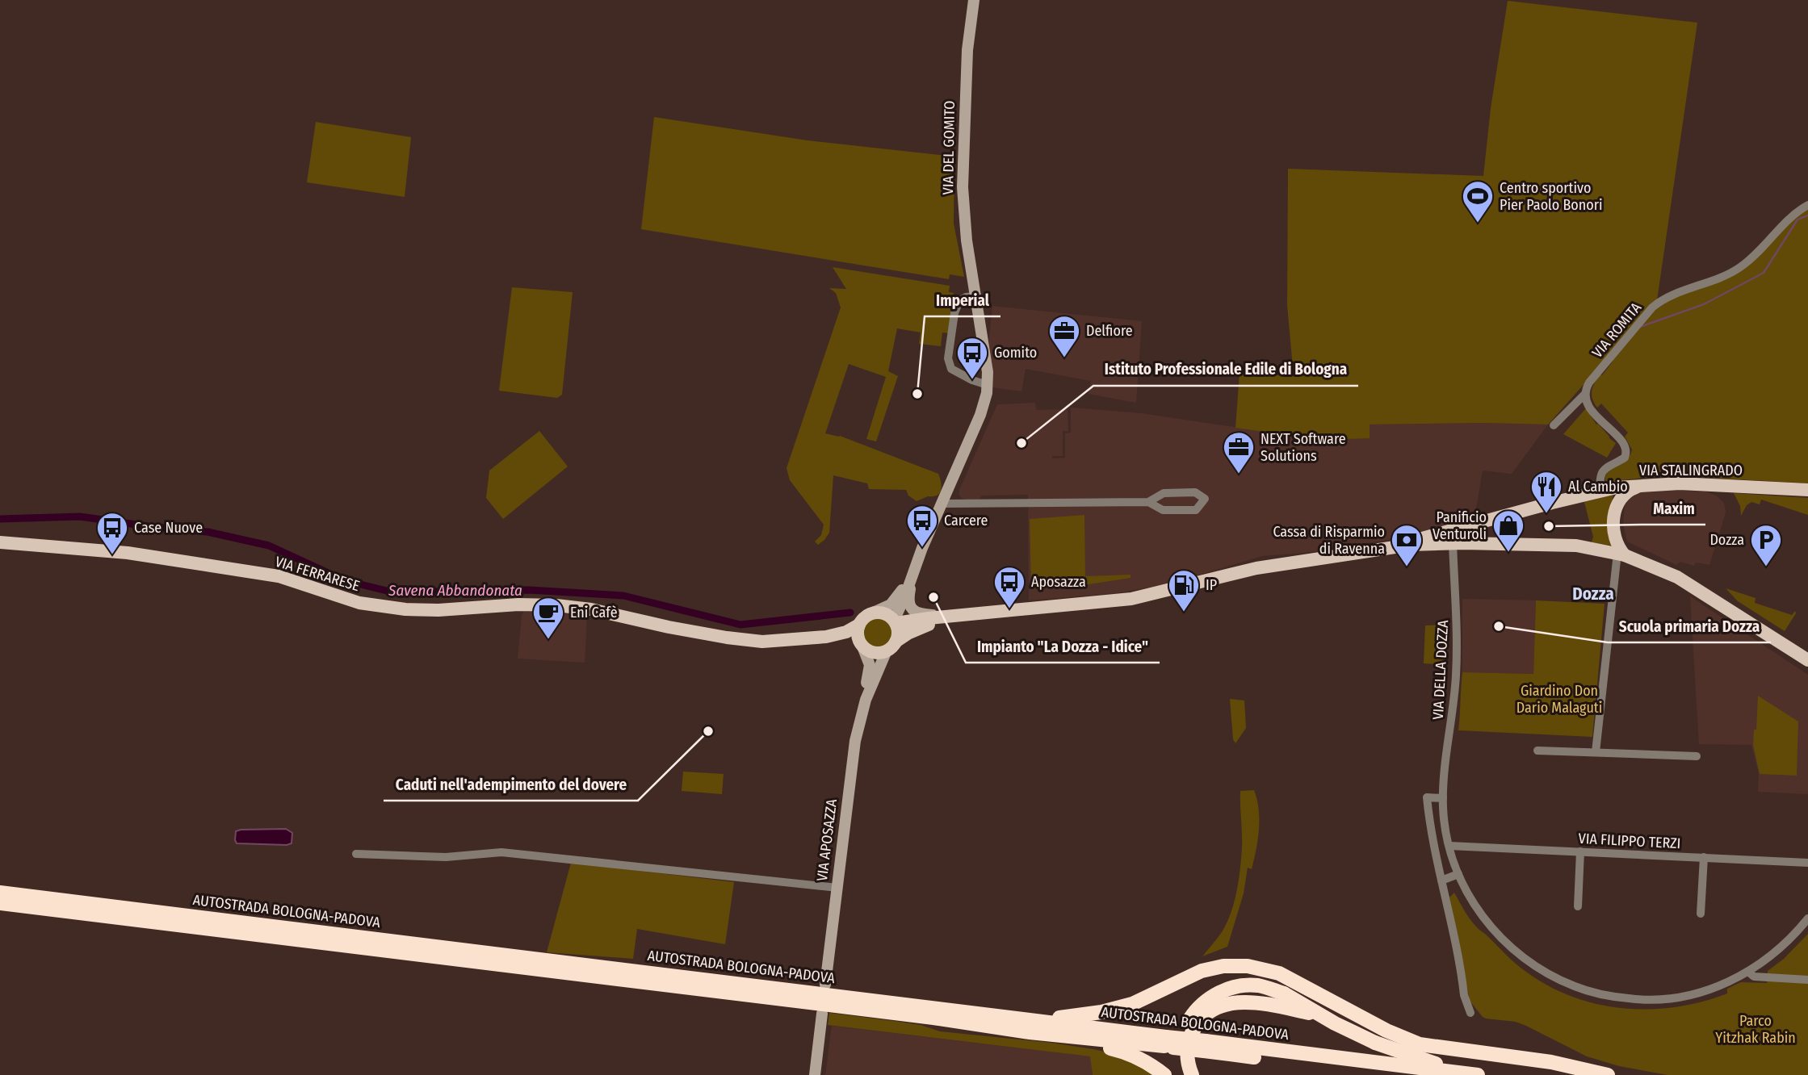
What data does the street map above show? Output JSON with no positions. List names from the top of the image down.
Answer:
{
  "streets": {
    "highway": ["AUTOSTRADA BOLOGNA-PADOVA"],
    "main road": ["VIA STALINGRADO", "VIA FERRARESE"],
    "street": [
      "VIA DEL GOMITO",
      "VIA ROMITA",
      "VIA DELLA DOZZA",
      "VIA APOSAZZA",
      "VIA FILIPPO TERZI"
    ]
  },
  "crossings": [
    ["VIA DEL GOMITO", "VIA APOSAZZA"],
    ["VIA DELLA DOZZA", "VIA FILIPPO TERZI"]
  ],
  "districts": ["Dozza"],
  "water": ["Savena Abbandonata"],
  "parks": ["Giardino Don Dario Malaguti", "Parco Yitzhak Rabin"],
  "places": {
    "sports": ["Centro sportivo Pier Paolo Bonori"],
    "office": ["Delfiore", "NEXT Software Solutions"],
    "bus stop": [
      "Gomito",
      "Carcere",
      "Case Nuove",
      "Aposazza"
    ],
    "other": [
      "Imperial",
      "Istituto Professionale Edile di Bologna",
      "Maxim",
      "Impianto \"La Dozza - Idice\"",
      "Scuola primaria Dozza",
      "Caduti nell'adempimento del dovere"
    ],
    "restaurant": ["Al Cambio"],
    "shop": ["Panificio Venturoli"],
    "bank": ["Cassa di Risparmio di Ravenna"],
    "parking": ["Dozza"],
    "fuel station": ["IP"],
    "cafe": ["Eni Cafè"]
  }
}
